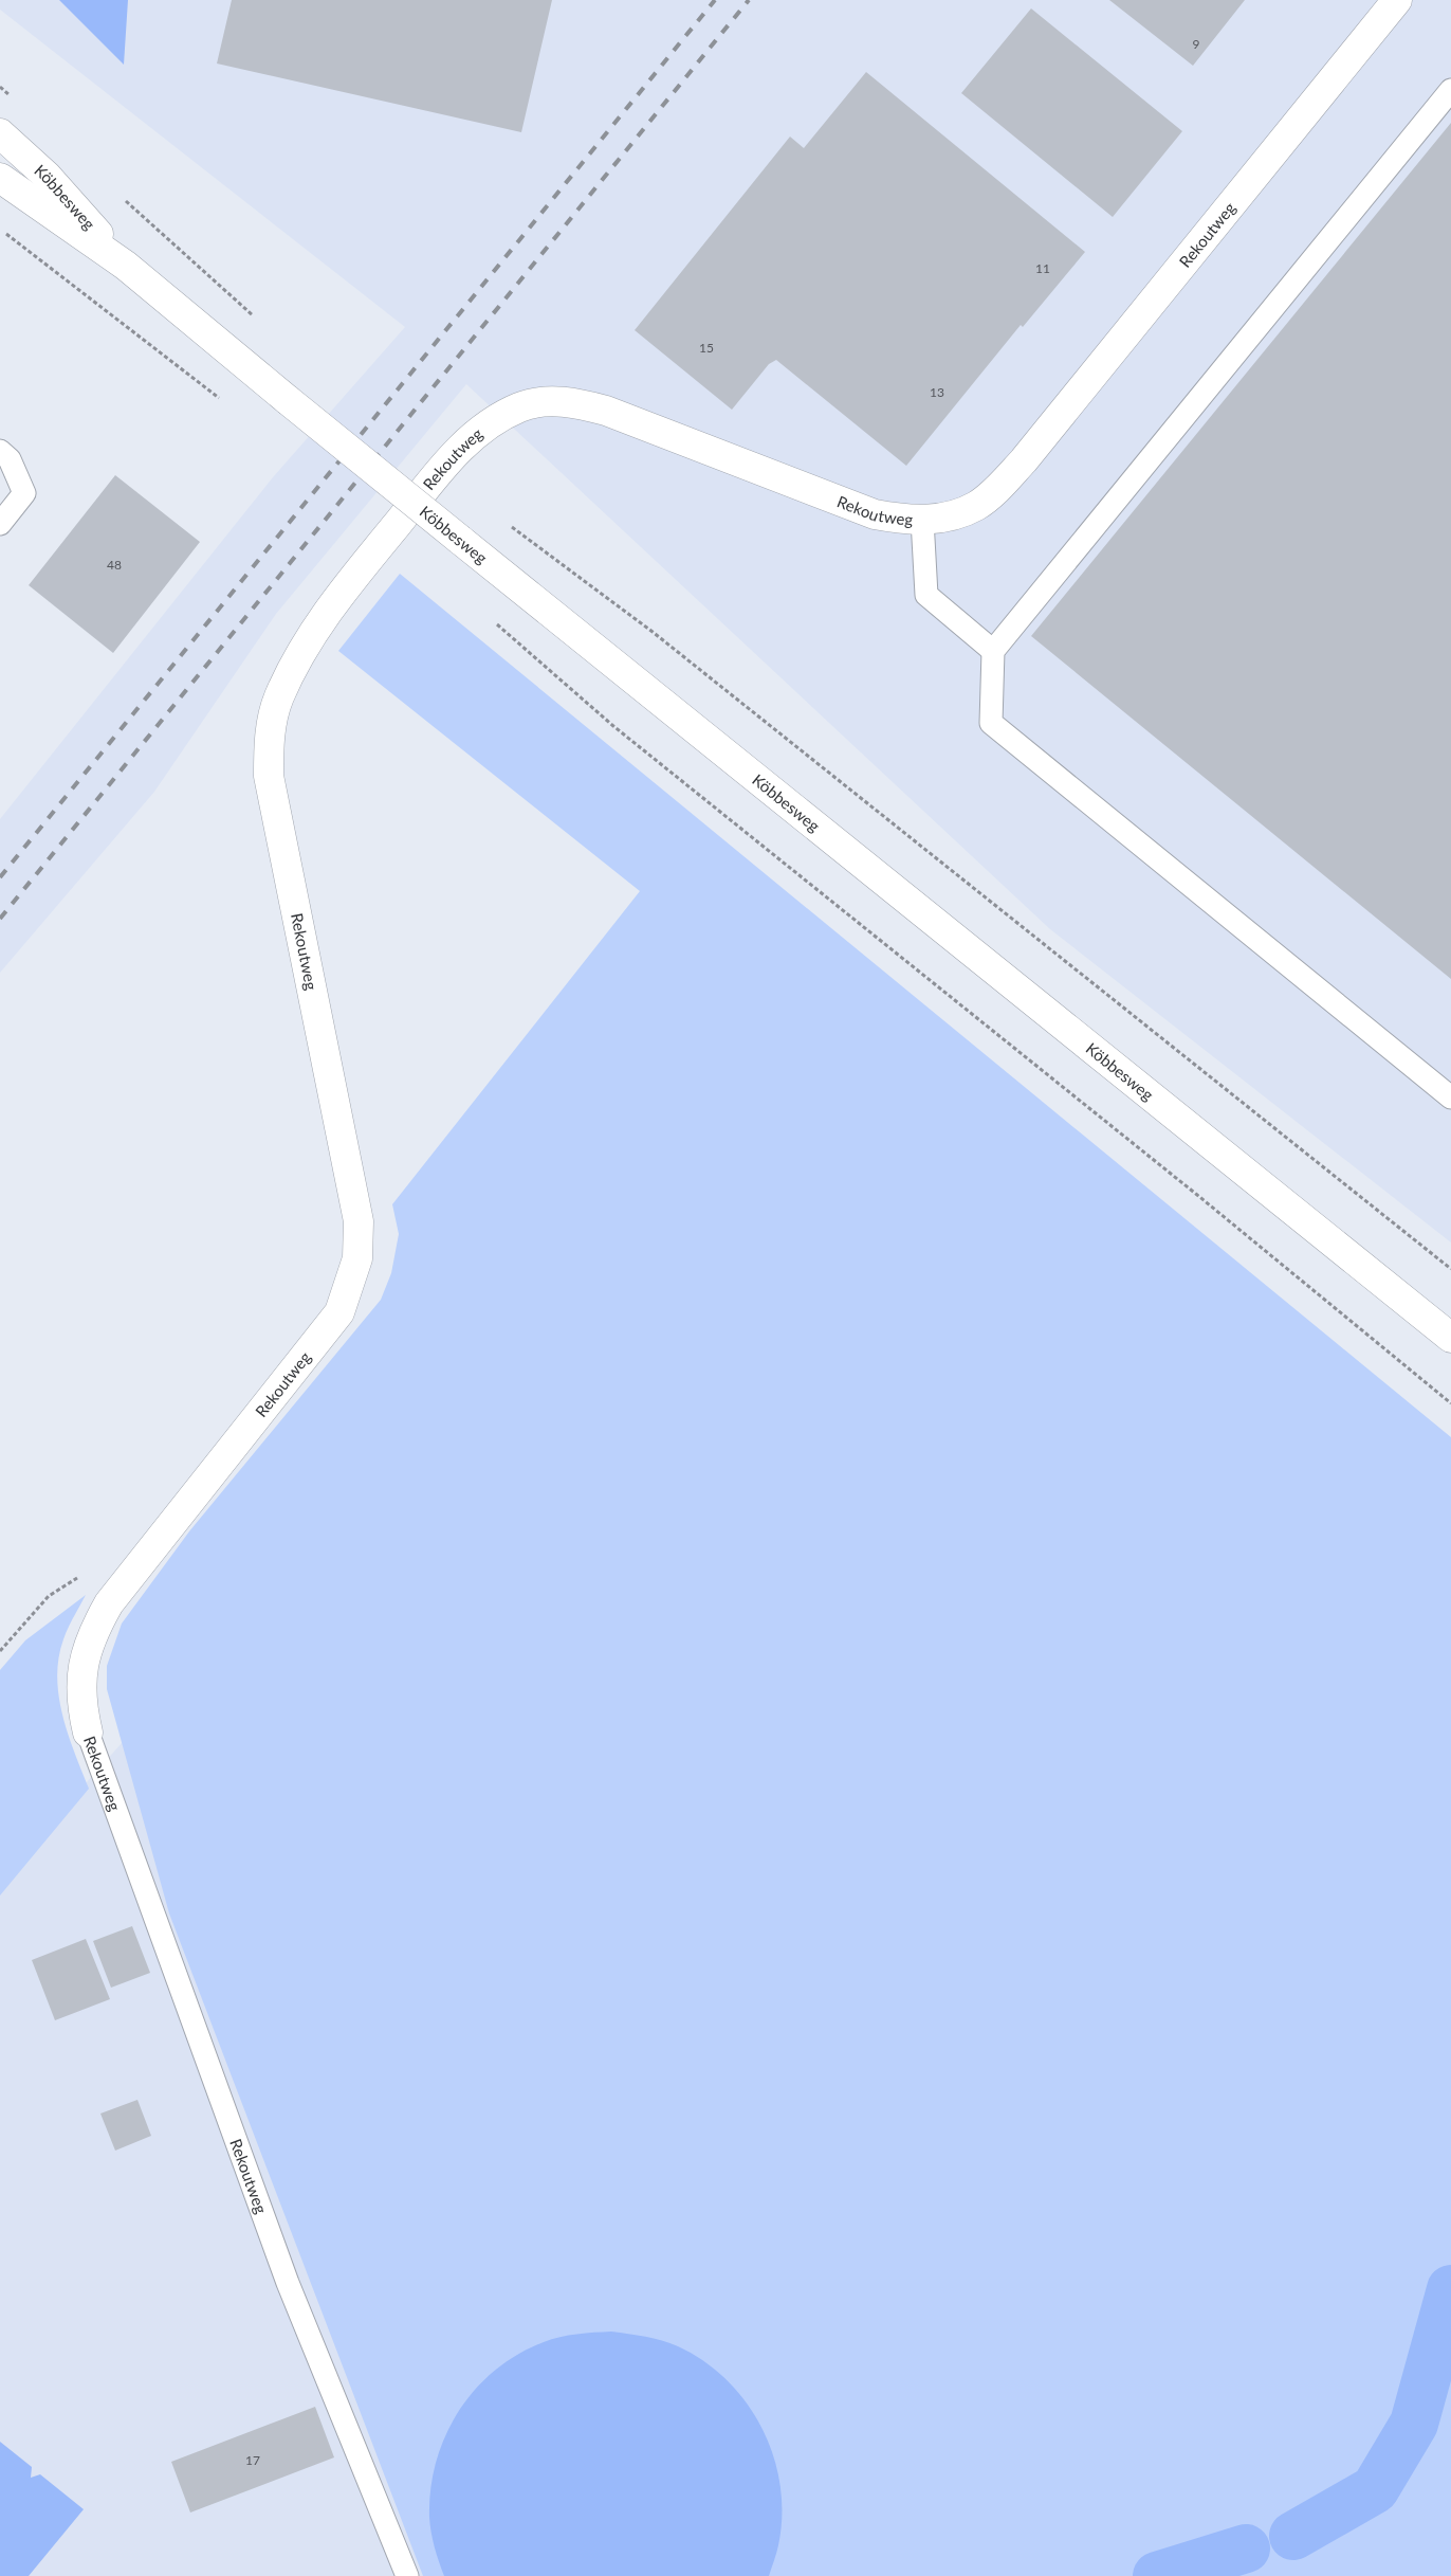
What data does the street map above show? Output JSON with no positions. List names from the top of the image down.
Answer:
{
  "streets": {
    "street": ["Köbbesweg", "Rekoutweg"]
  },
  "house_numbers": [
    "9",
    "11",
    "15",
    "13",
    "48",
    "17"
  ]
}
